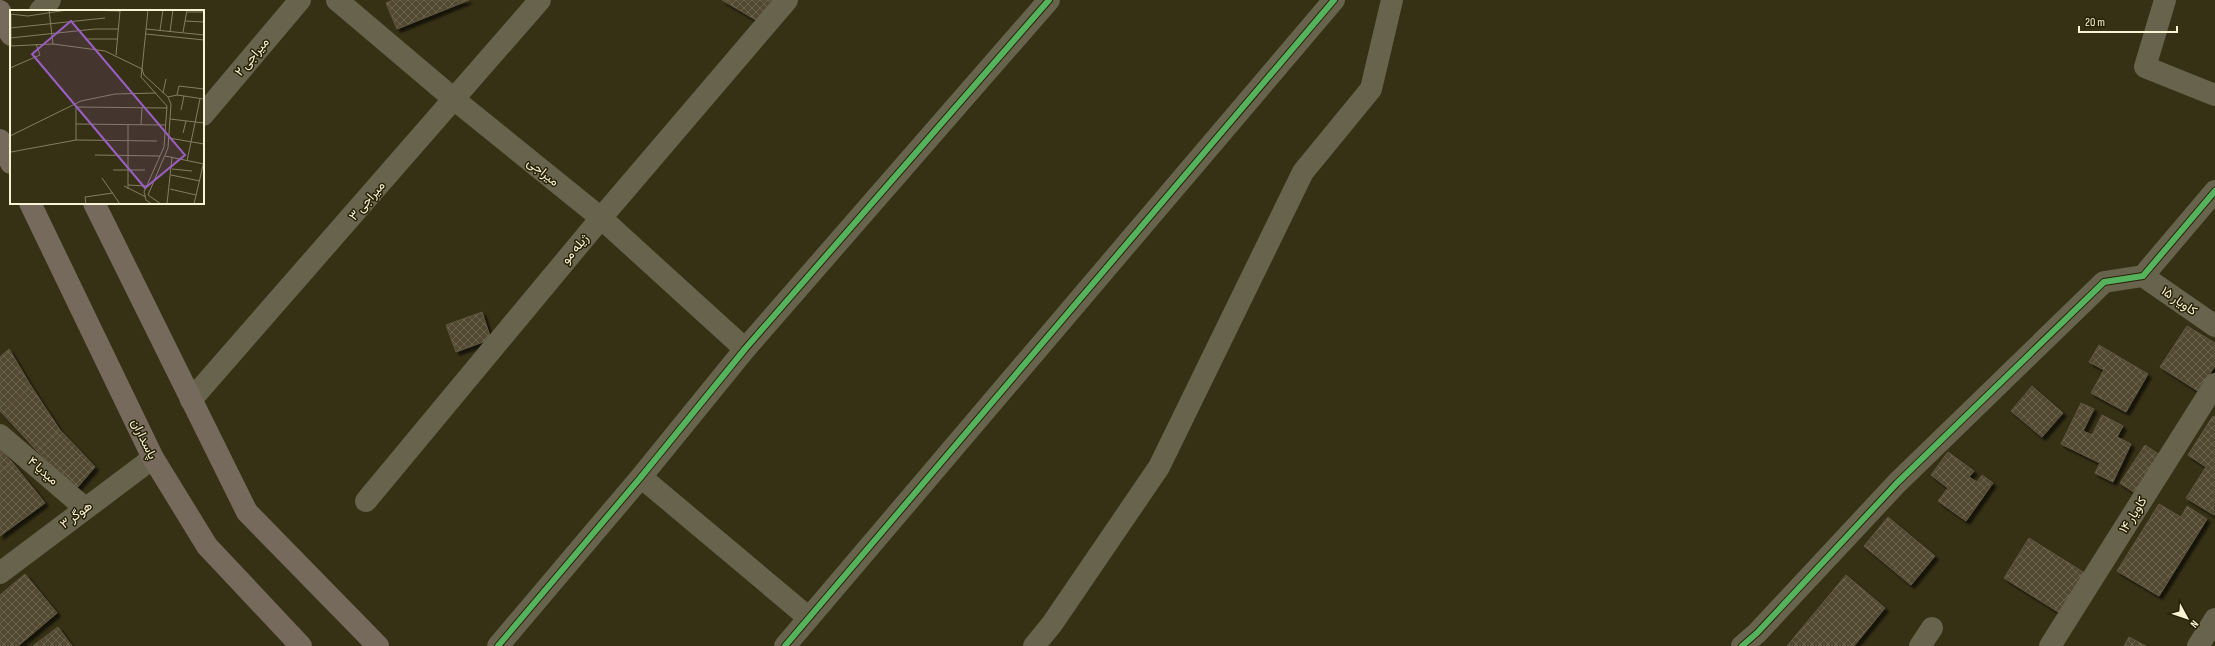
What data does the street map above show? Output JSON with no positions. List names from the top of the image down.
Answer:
{
  "streets": {
    "main road": ["پاسداران"],
    "street": [
      "میراجی ۲",
      "میراجی",
      "میراجی ۳",
      "ژیله مو",
      "کاویار ۱۵",
      "میدیا ۴",
      "هوگر ۳",
      "کاویار ۱۴"
    ]
  },
  "crossings": [
    ["میراجی", "میراجی ۳"],
    ["میراجی", "ژیله مو"],
    ["پاسداران", "هوگر ۳"],
    ["میدیا ۴", "هوگر ۳"]
  ],
  "scale_bar": "20 m",
  "north": "bottom right"
}
